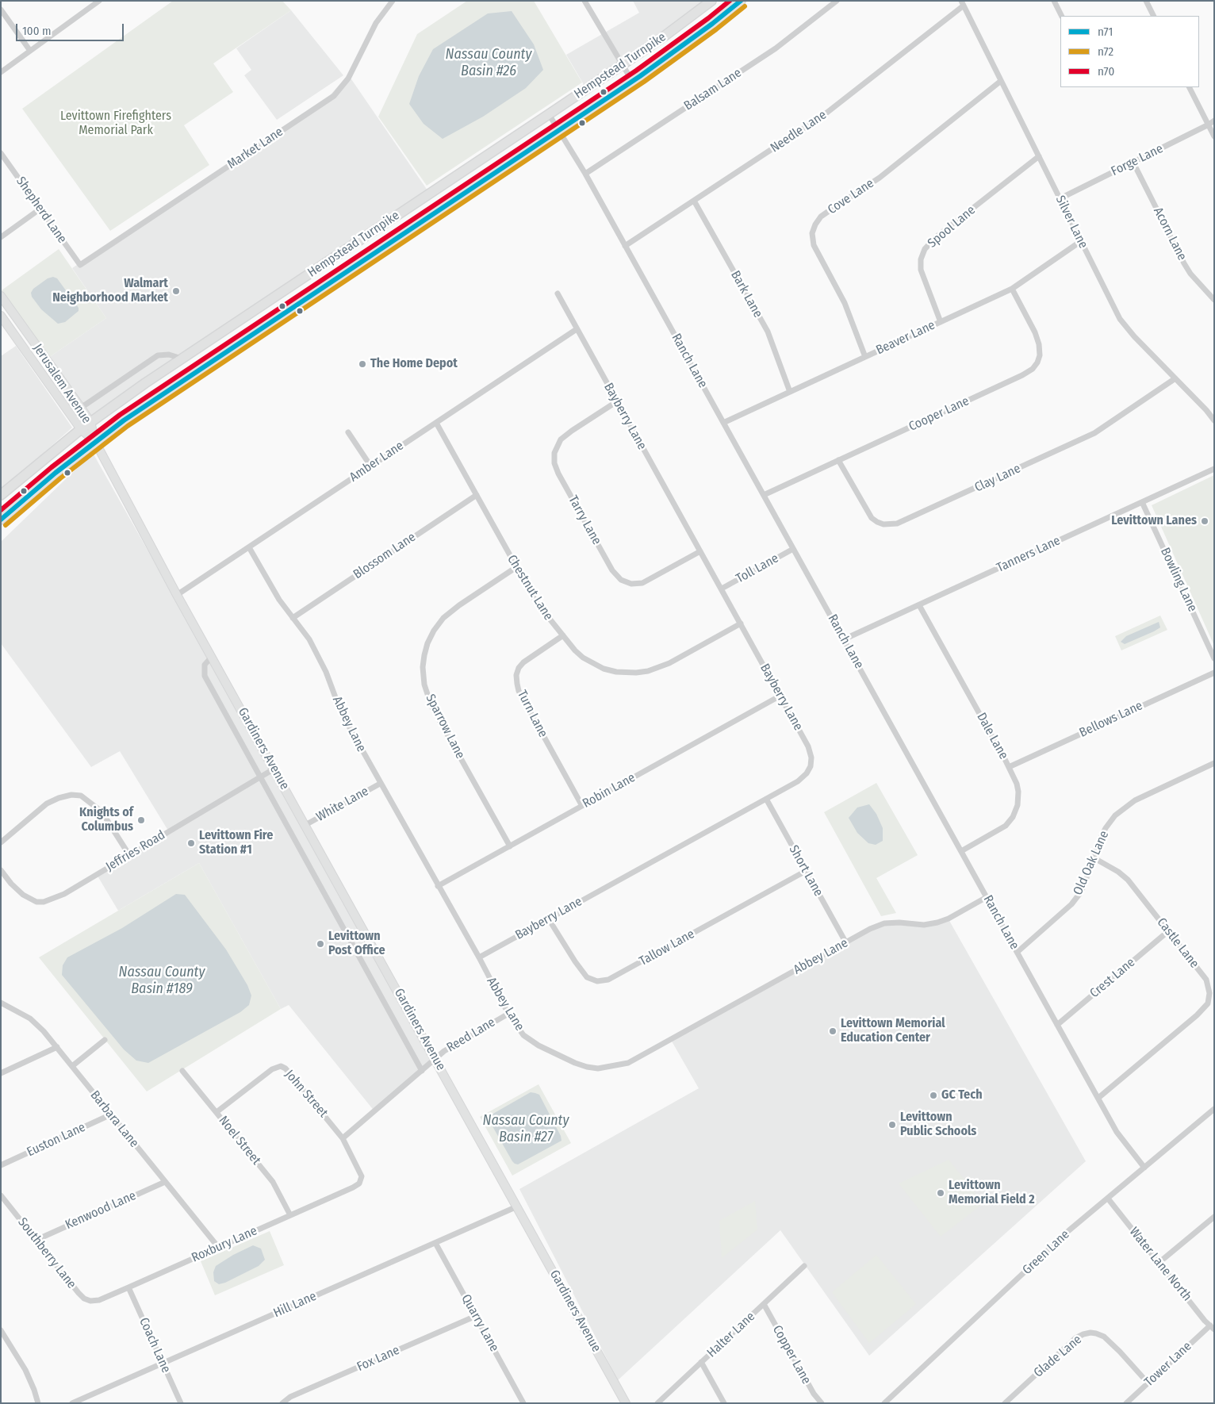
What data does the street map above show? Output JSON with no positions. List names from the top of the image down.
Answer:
{
  "streets": {
    "main road": ["Hempstead Turnpike", "Jerusalem Avenue", "Gardiners Avenue"],
    "street": [
      "Balsam Lane",
      "Needle Lane",
      "Market Lane",
      "Forge Lane",
      "Cove Lane",
      "Shepherd Lane",
      "Silver Lane",
      "Spool Lane",
      "Acorn Lane",
      "Bark Lane",
      "Beaver Lane",
      "Ranch Lane",
      "Cooper Lane",
      "Bayberry Lane",
      "Amber Lane",
      "Clay Lane",
      "Tarry Lane",
      "Tanners Lane",
      "Blossom Lane",
      "Toll Lane",
      "Bowling Lane",
      "Chestnut Lane",
      "Turn Lane",
      "Bellows Lane",
      "Abbey Lane",
      "Sparrow Lane",
      "Dale Lane",
      "Robin Lane",
      "White Lane",
      "Jeffries Road",
      "Old Oak Lane",
      "Short Lane",
      "Castle Lane",
      "Tallow Lane",
      "Crest Lane",
      "Reed Lane",
      "John Street",
      "Barbara Lane",
      "Euston Lane",
      "Noel Street",
      "Kenwood Lane",
      "Roxbury Lane",
      "Green Lane",
      "Southberry Lane",
      "Water Lane North",
      "Hill Lane",
      "Quarry Lane",
      "Halter Lane",
      "Coach Lane",
      "Copper Lane",
      "Glade Lane",
      "Fox Lane",
      "Tower Lane"
    ]
  },
  "crossings": [
    ["Hempstead Turnpike", "Ranch Lane"],
    ["Hempstead Turnpike", "Jerusalem Avenue"],
    ["Hempstead Turnpike", "Gardiners Avenue"],
    ["Balsam Lane", "Ranch Lane"],
    ["Needle Lane", "Silver Lane"],
    ["Needle Lane", "Bark Lane"],
    ["Needle Lane", "Ranch Lane"],
    ["Market Lane", "Shepherd Lane"],
    ["Forge Lane", "Silver Lane"],
    ["Forge Lane", "Acorn Lane"],
    ["Cove Lane", "Silver Lane"],
    ["Cove Lane", "Beaver Lane"],
    ["Silver Lane", "Spool Lane"],
    ["Silver Lane", "Beaver Lane"],
    ["Silver Lane", "Clay Lane"],
    ["Spool Lane", "Beaver Lane"],
    ["Bark Lane", "Beaver Lane"],
    ["Beaver Lane", "Ranch Lane"],
    ["Beaver Lane", "Cooper Lane"],
    ["Ranch Lane", "Cooper Lane"],
    ["Ranch Lane", "Tanners Lane"],
    ["Ranch Lane", "Toll Lane"],
    ["Ranch Lane", "Abbey Lane"],
    ["Ranch Lane", "Dale Lane"],
    ["Ranch Lane", "Old Oak Lane"],
    ["Ranch Lane", "Castle Lane"],
    ["Ranch Lane", "Crest Lane"],
    ["Ranch Lane", "Green Lane"],
    ["Jerusalem Avenue", "Gardiners Avenue"],
    ["Cooper Lane", "Clay Lane"],
    ["Bayberry Lane", "Amber Lane"],
    ["Bayberry Lane", "Tarry Lane"],
    ["Bayberry Lane", "Toll Lane"],
    ["Bayberry Lane", "Chestnut Lane"],
    ["Bayberry Lane", "Abbey Lane"],
    ["Bayberry Lane", "Robin Lane"],
    ["Bayberry Lane", "Short Lane"],
    ["Bayberry Lane", "Tallow Lane"],
    ["Amber Lane", "Chestnut Lane"],
    ["Amber Lane", "Abbey Lane"],
    ["Amber Lane", "Gardiners Avenue"],
    ["Tanners Lane", "Bowling Lane"],
    ["Tanners Lane", "Dale Lane"],
    ["Blossom Lane", "Chestnut Lane"],
    ["Blossom Lane", "Abbey Lane"],
    ["Chestnut Lane", "Turn Lane"],
    ["Chestnut Lane", "Sparrow Lane"],
    ["Turn Lane", "Robin Lane"],
    ["Bellows Lane", "Dale Lane"],
    ["Abbey Lane", "Robin Lane"],
    ["Abbey Lane", "White Lane"],
    ["Abbey Lane", "Short Lane"],
    ["Abbey Lane", "Reed Lane"],
    ["Sparrow Lane", "Robin Lane"],
    ["Gardiners Avenue", "White Lane"],
    ["Gardiners Avenue", "Jeffries Road"],
    ["Gardiners Avenue", "Reed Lane"],
    ["Gardiners Avenue", "Hill Lane"],
    ["Old Oak Lane", "Castle Lane"],
    ["Short Lane", "Tallow Lane"],
    ["Castle Lane", "Crest Lane"],
    ["John Street", "Noel Street"],
    ["John Street", "Roxbury Lane"],
    ["Barbara Lane", "Euston Lane"],
    ["Barbara Lane", "Kenwood Lane"],
    ["Barbara Lane", "Roxbury Lane"],
    ["Noel Street", "Roxbury Lane"],
    ["Kenwood Lane", "Southberry Lane"],
    ["Roxbury Lane", "Southberry Lane"],
    ["Roxbury Lane", "Coach Lane"],
    ["Green Lane", "Water Lane North"],
    ["Water Lane North", "Tower Lane"],
    ["Hill Lane", "Quarry Lane"],
    ["Hill Lane", "Coach Lane"],
    ["Quarry Lane", "Fox Lane"],
    ["Halter Lane", "Copper Lane"],
    ["Glade Lane", "Tower Lane"]
  ],
  "water": ["Nassau County Basin #26", "Nassau County Basin #189", "Nassau County Basin #27"],
  "parks": ["Levittown Firefighters Memorial Park"],
  "places": [
    "Walmart Neighborhood Market",
    "The Home Depot",
    "Levittown Lanes",
    "Knights of Columbus",
    "Levittown Fire Station #1",
    "Levittown Post Office",
    "Levittown Memorial Education Center",
    "GC Tech",
    "Levittown Public Schools",
    "Levittown Memorial Field 2"
  ],
  "lines": ["transit line n71", "transit line n70", "transit line n72"],
  "legend": ["n71", "n72", "n70"],
  "scale_bar": "100 m"
}
